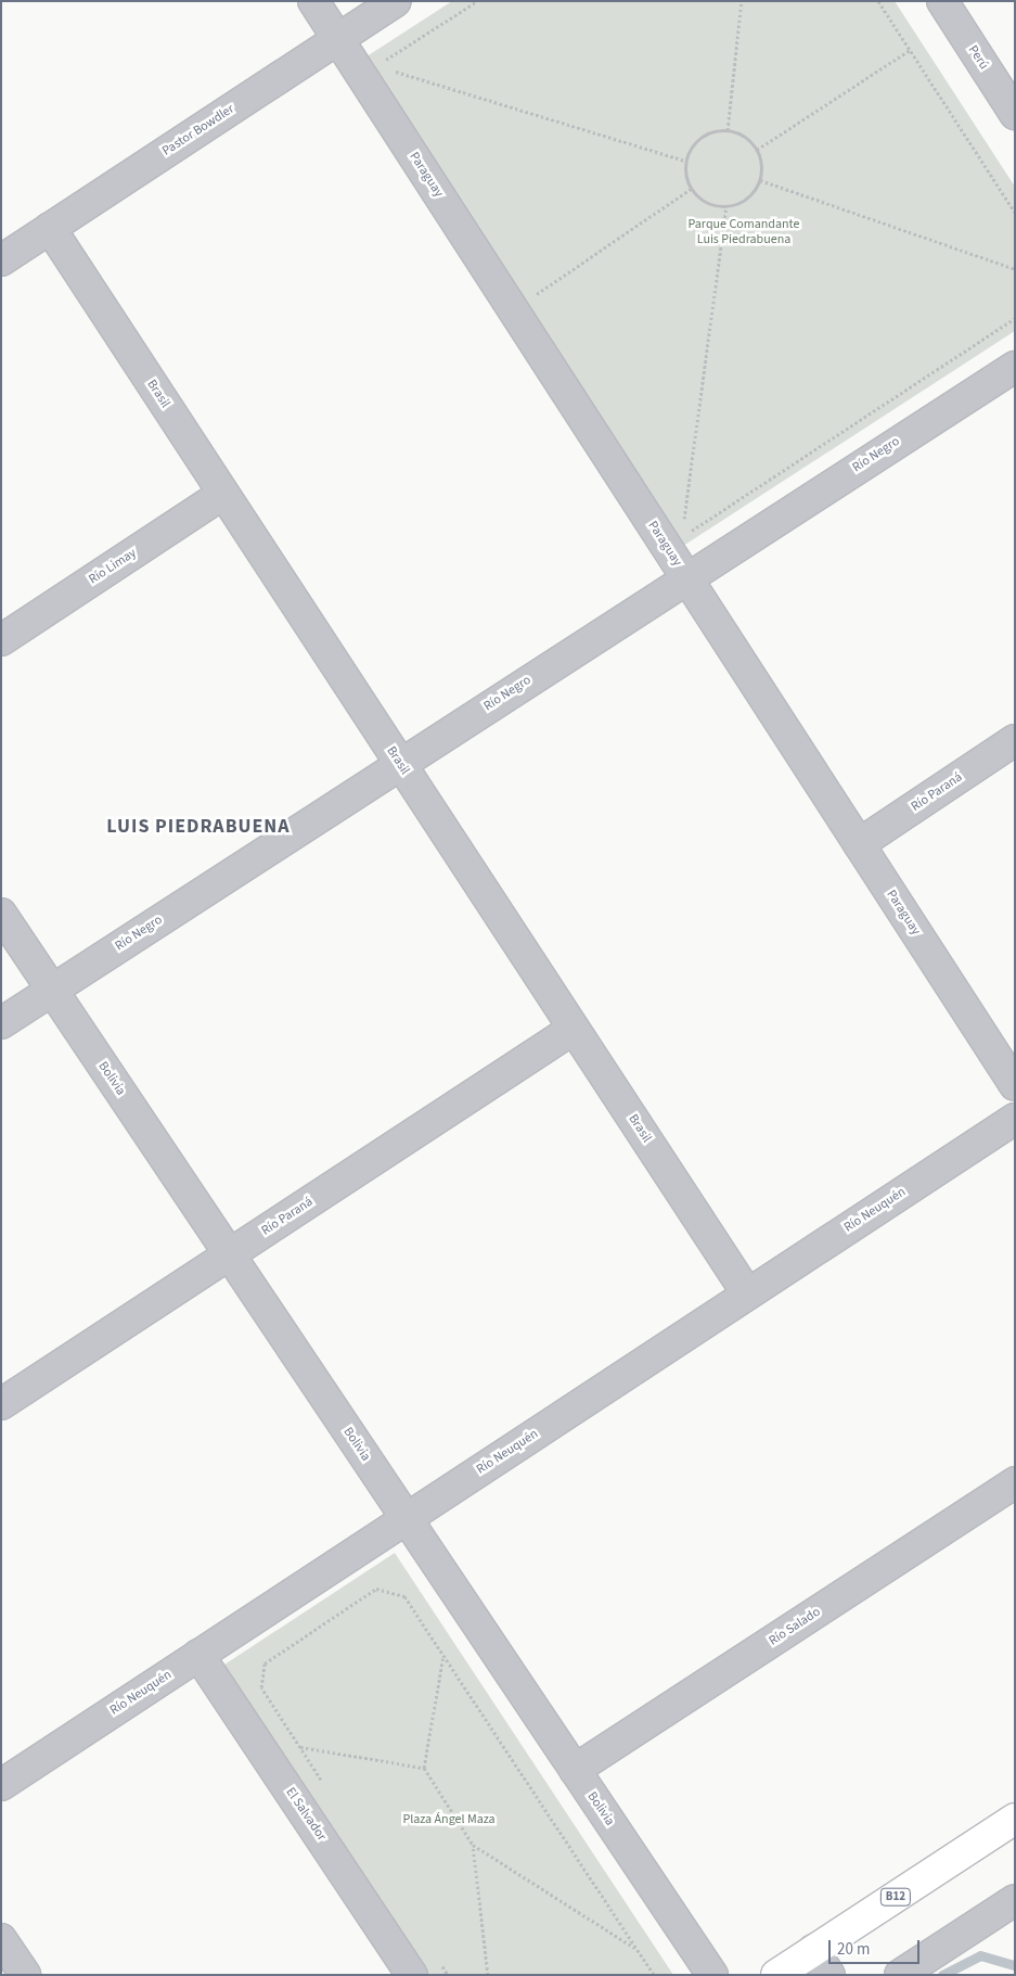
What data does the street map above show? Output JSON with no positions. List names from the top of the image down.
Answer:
{
  "streets": {
    "main road": ["B12"],
    "street": [
      "Perú",
      "Pastor Bowdler",
      "Paraguay",
      "Brasil",
      "Río Negro",
      "Río Limay",
      "Río Paraná",
      "Bolivia",
      "Río Neuquén",
      "Río Salado",
      "El Salvador"
    ]
  },
  "crossings": [
    ["Pastor Bowdler", "Paraguay"],
    ["Pastor Bowdler", "Brasil"],
    ["Paraguay", "Río Negro"],
    ["Paraguay", "Río Paraná"],
    ["Brasil", "Río Negro"],
    ["Brasil", "Río Limay"],
    ["Brasil", "Río Paraná"],
    ["Brasil", "Río Neuquén"],
    ["Río Negro", "Bolivia"],
    ["Río Paraná", "Bolivia"],
    ["Bolivia", "Río Neuquén"],
    ["Bolivia", "Río Salado"],
    ["Río Neuquén", "El Salvador"]
  ],
  "districts": ["LUIS PIEDRABUENA"],
  "parks": ["Parque Comandante Luis Piedrabuena", "Plaza Ángel Maza"],
  "scale_bar": "20 m"
}
